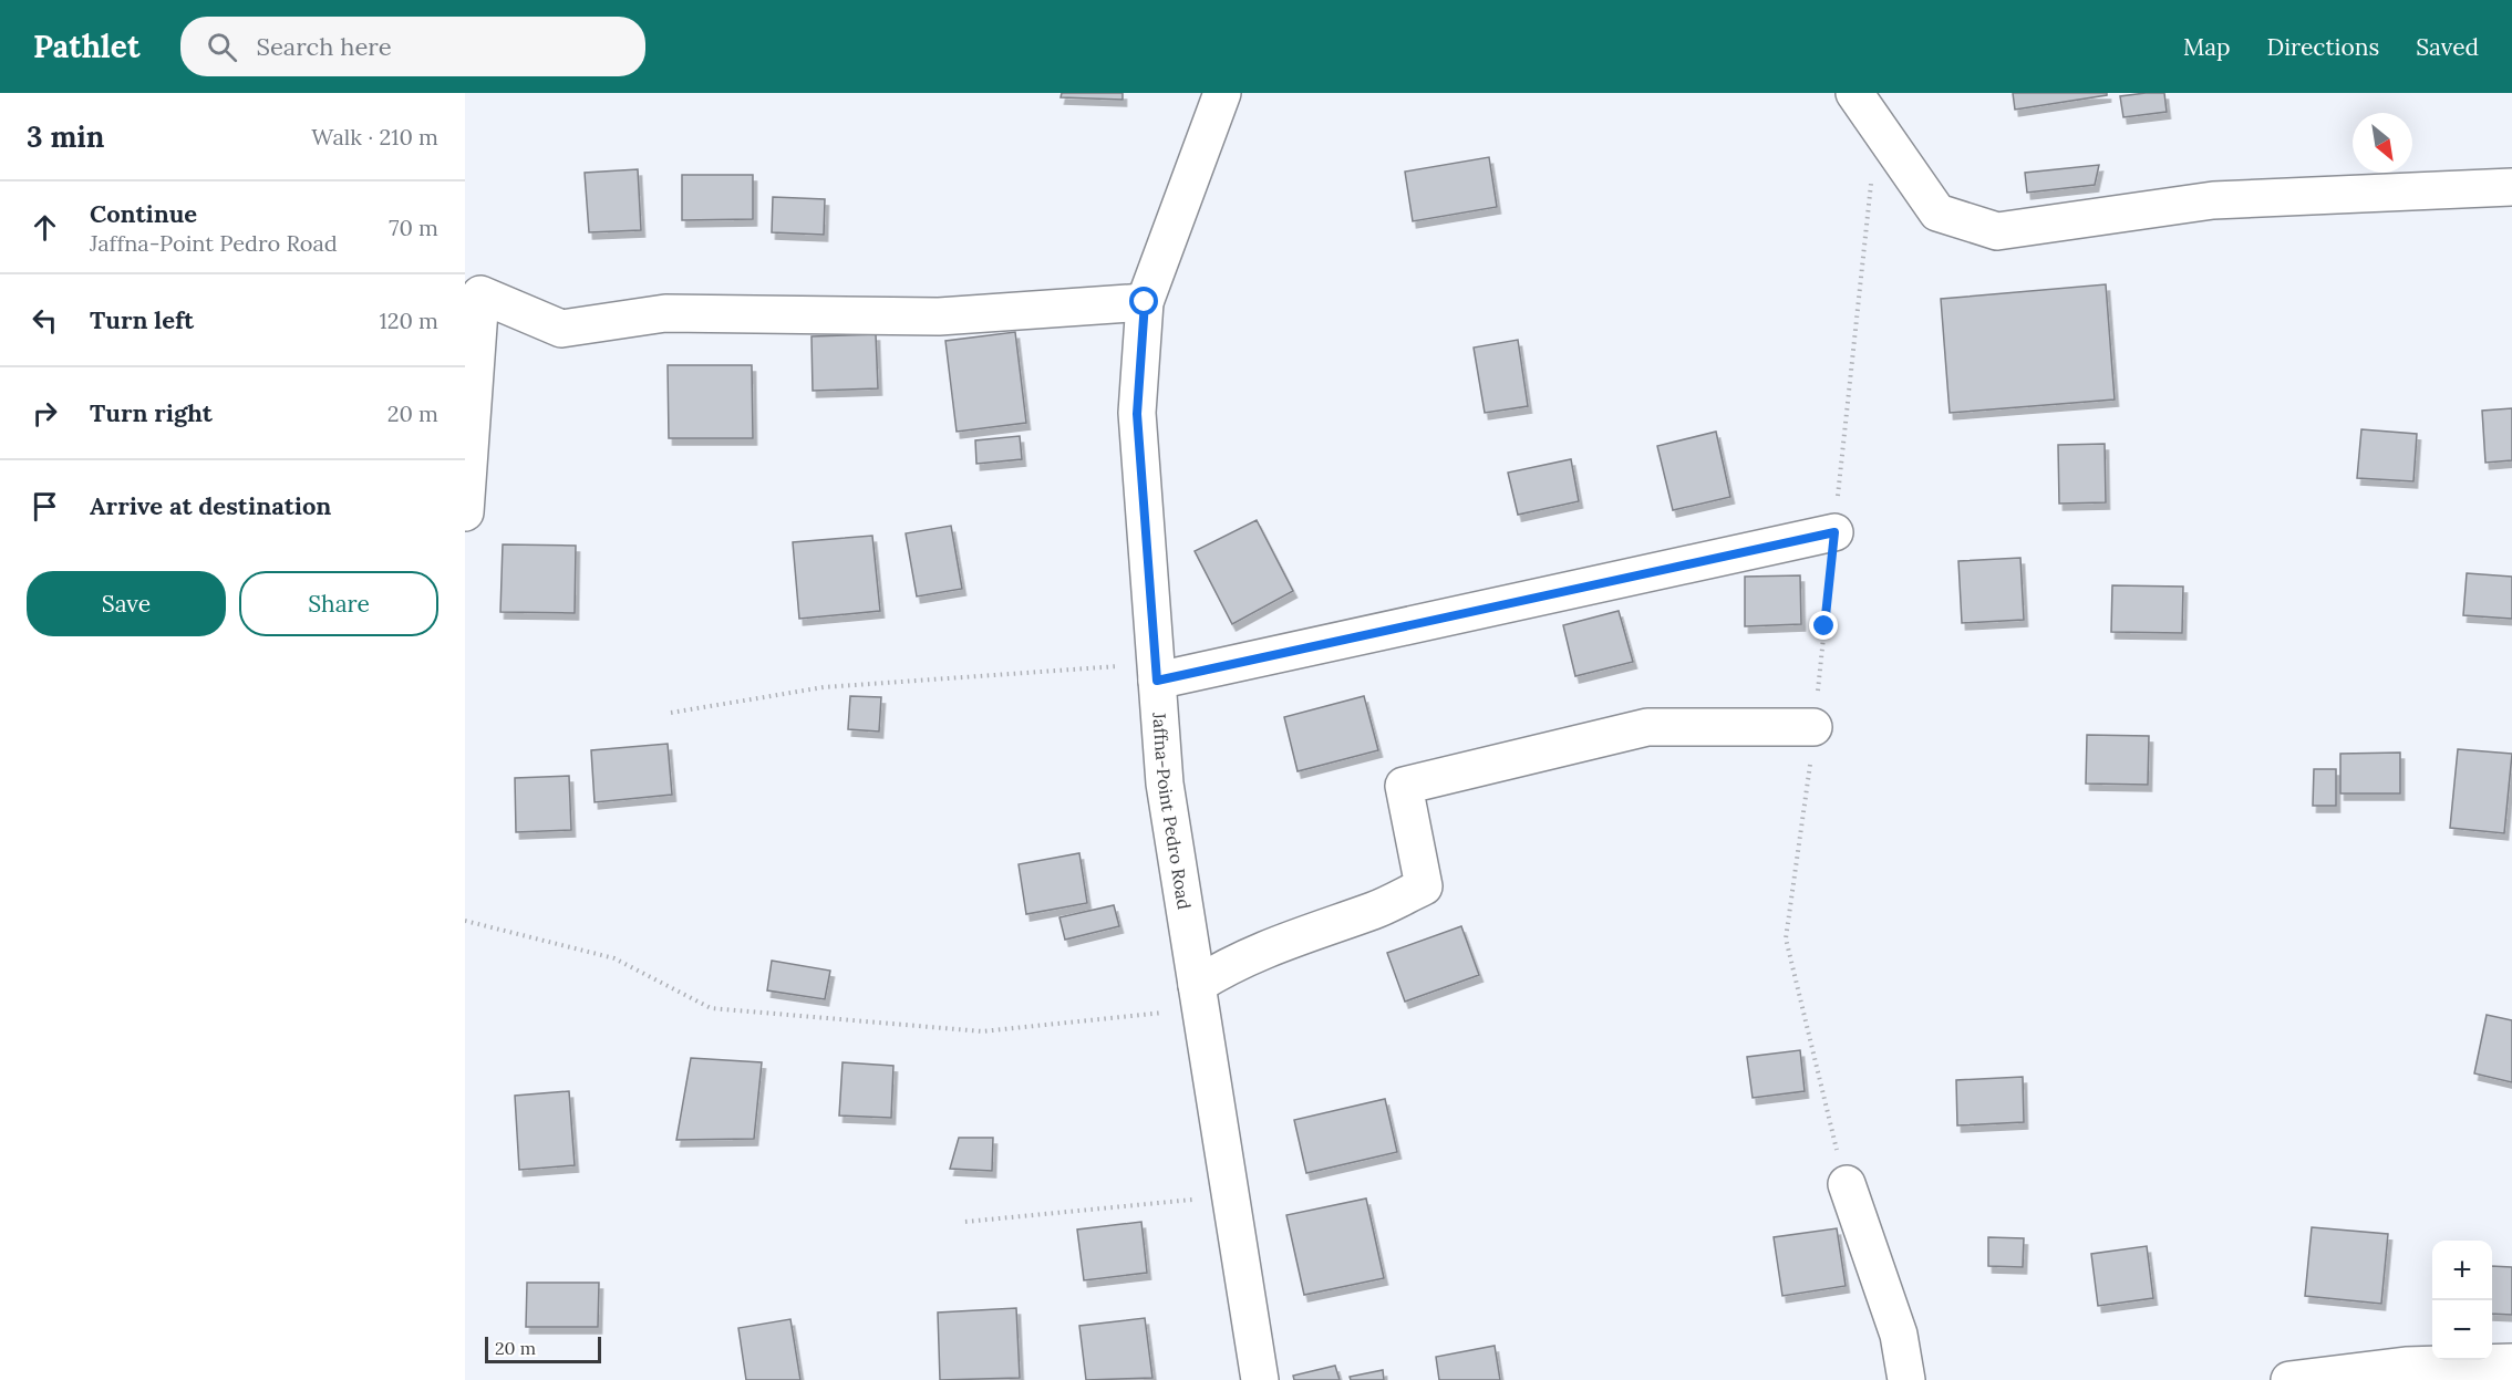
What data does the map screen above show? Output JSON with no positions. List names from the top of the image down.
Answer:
{
  "streets": {
    "street": ["Jaffna-Point Pedro Road"]
  },
  "scale_bar": "20 m",
  "north": "bottom right",
  "page": {
    "header": "Pathlet",
    "search": "Search here",
    "nav": ["Map", "Directions", "Saved"],
    "heading": ["3 min", "Walk · 210 m"],
    "list": [
      ["Continue", "Jaffna-Point Pedro Road", "70 m"],
      ["Turn left", "120 m"],
      ["Turn right", "20 m"],
      "Arrive at destination"
    ],
    "buttons": ["Save", "Share"],
    "map_buttons": ["+", "−"],
    "scale": "20 m"
  }
}
